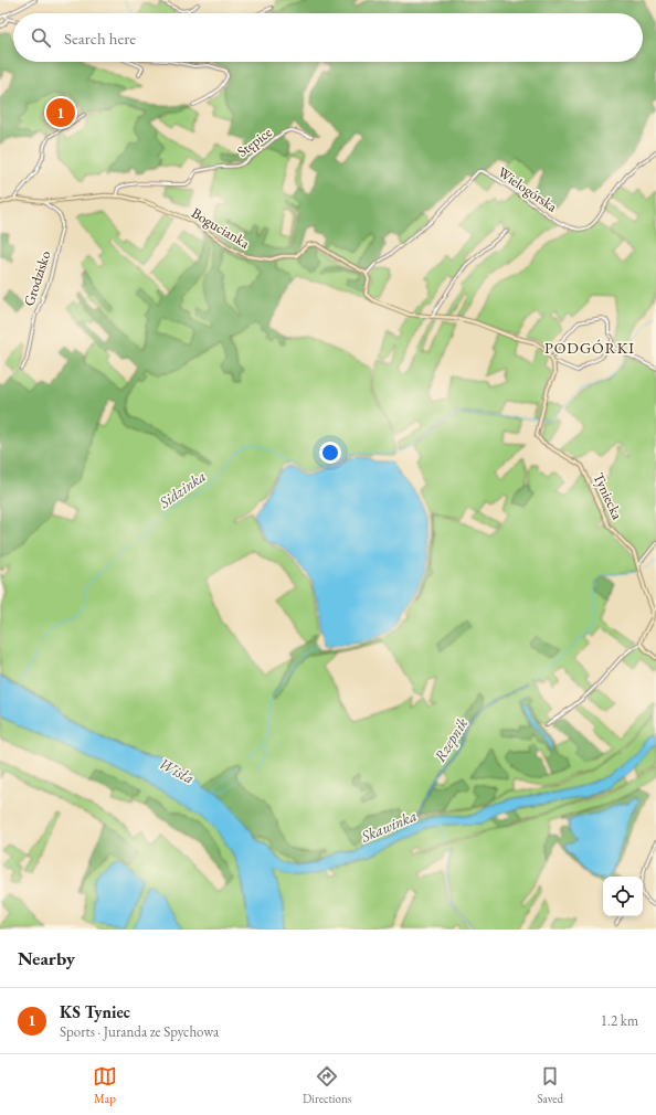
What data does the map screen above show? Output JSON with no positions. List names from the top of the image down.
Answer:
{
  "streets": {
    "street": [
      "Stępice",
      "Wielogórska",
      "Bogucianka",
      "Grodzisko",
      "Tyniecka"
    ]
  },
  "crossings": [
    ["Stępice", "Bogucianka"],
    ["Wielogórska", "Bogucianka"],
    ["Bogucianka", "Grodzisko"]
  ],
  "districts": ["PODGÓRKI"],
  "water": [
    "Sidzinka",
    "Rzepnik",
    "Wisła",
    "Skawinka"
  ],
  "page": {
    "search": "Search here",
    "pins": "1",
    "heading": "Nearby",
    "list": [
      {
        "mark": "1",
        "name": "KS Tyniec",
        "note": "Sports · Juranda ze Spychowa",
        "value": "1.2 km"
      }
    ],
    "nav": ["Map", "Directions", "Saved"]
  }
}
